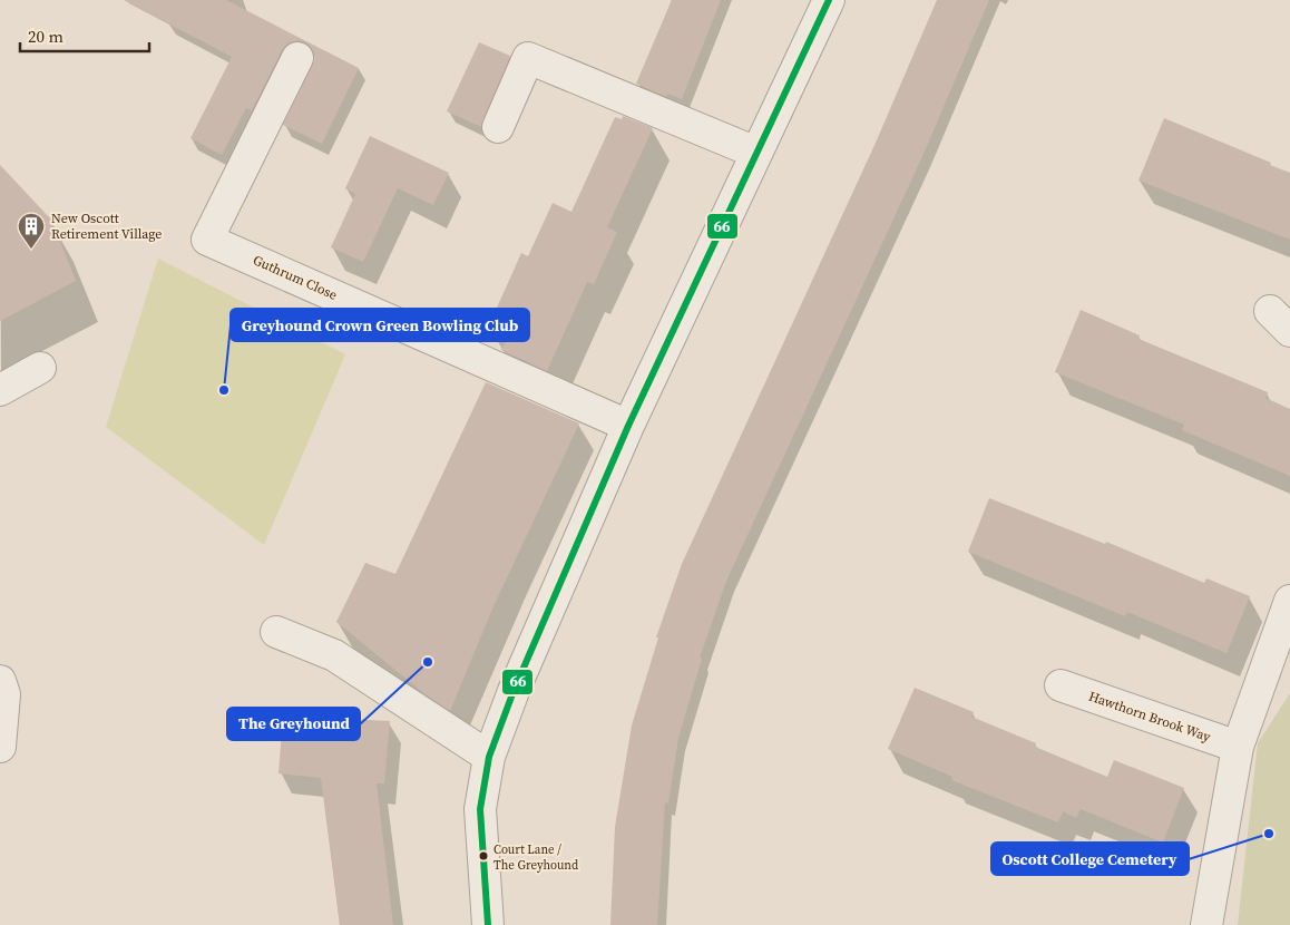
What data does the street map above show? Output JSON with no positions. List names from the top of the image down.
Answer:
{
  "streets": {
    "street": ["Guthrum Close", "Hawthorn Brook Way"]
  },
  "places": {
    "building": ["New Oscott Retirement Village"],
    "other": [
      "Greyhound Crown Green Bowling Club",
      "The Greyhound",
      "Oscott College Cemetery",
      "Court Lane / The Greyhound"
    ]
  },
  "lines": ["transit line 66"],
  "scale_bar": "20 m"
}
